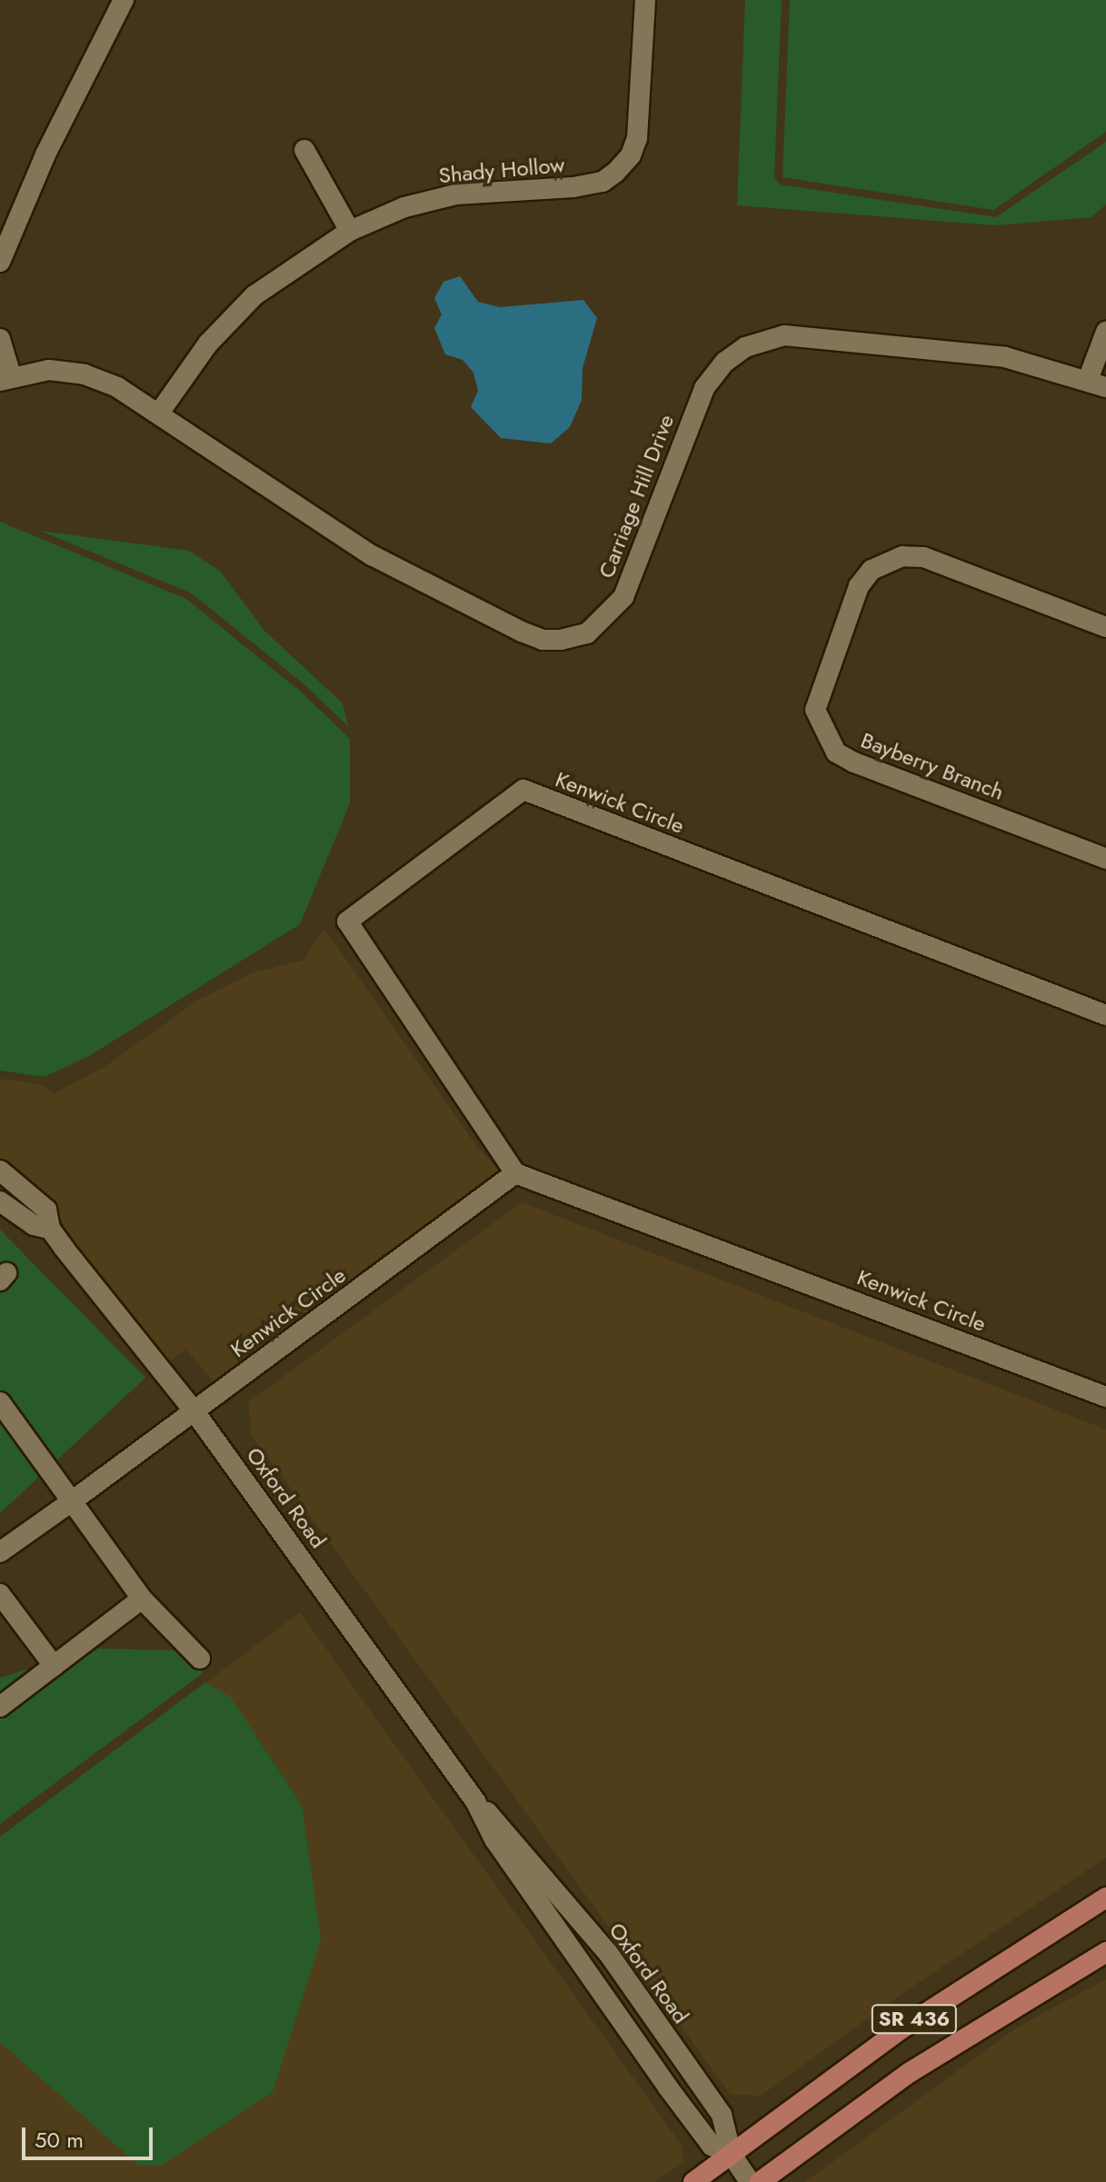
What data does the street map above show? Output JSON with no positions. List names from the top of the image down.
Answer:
{
  "streets": {
    "main road": ["SR 436"],
    "street": [
      "Shady Hollow",
      "Carriage Hill Drive",
      "Bayberry Branch",
      "Kenwick Circle",
      "Oxford Road"
    ]
  },
  "crossings": [
    ["Shady Hollow", "Carriage Hill Drive"],
    ["Kenwick Circle", "Oxford Road"],
    ["Oxford Road", "SR 436"]
  ],
  "scale_bar": "50 m"
}
